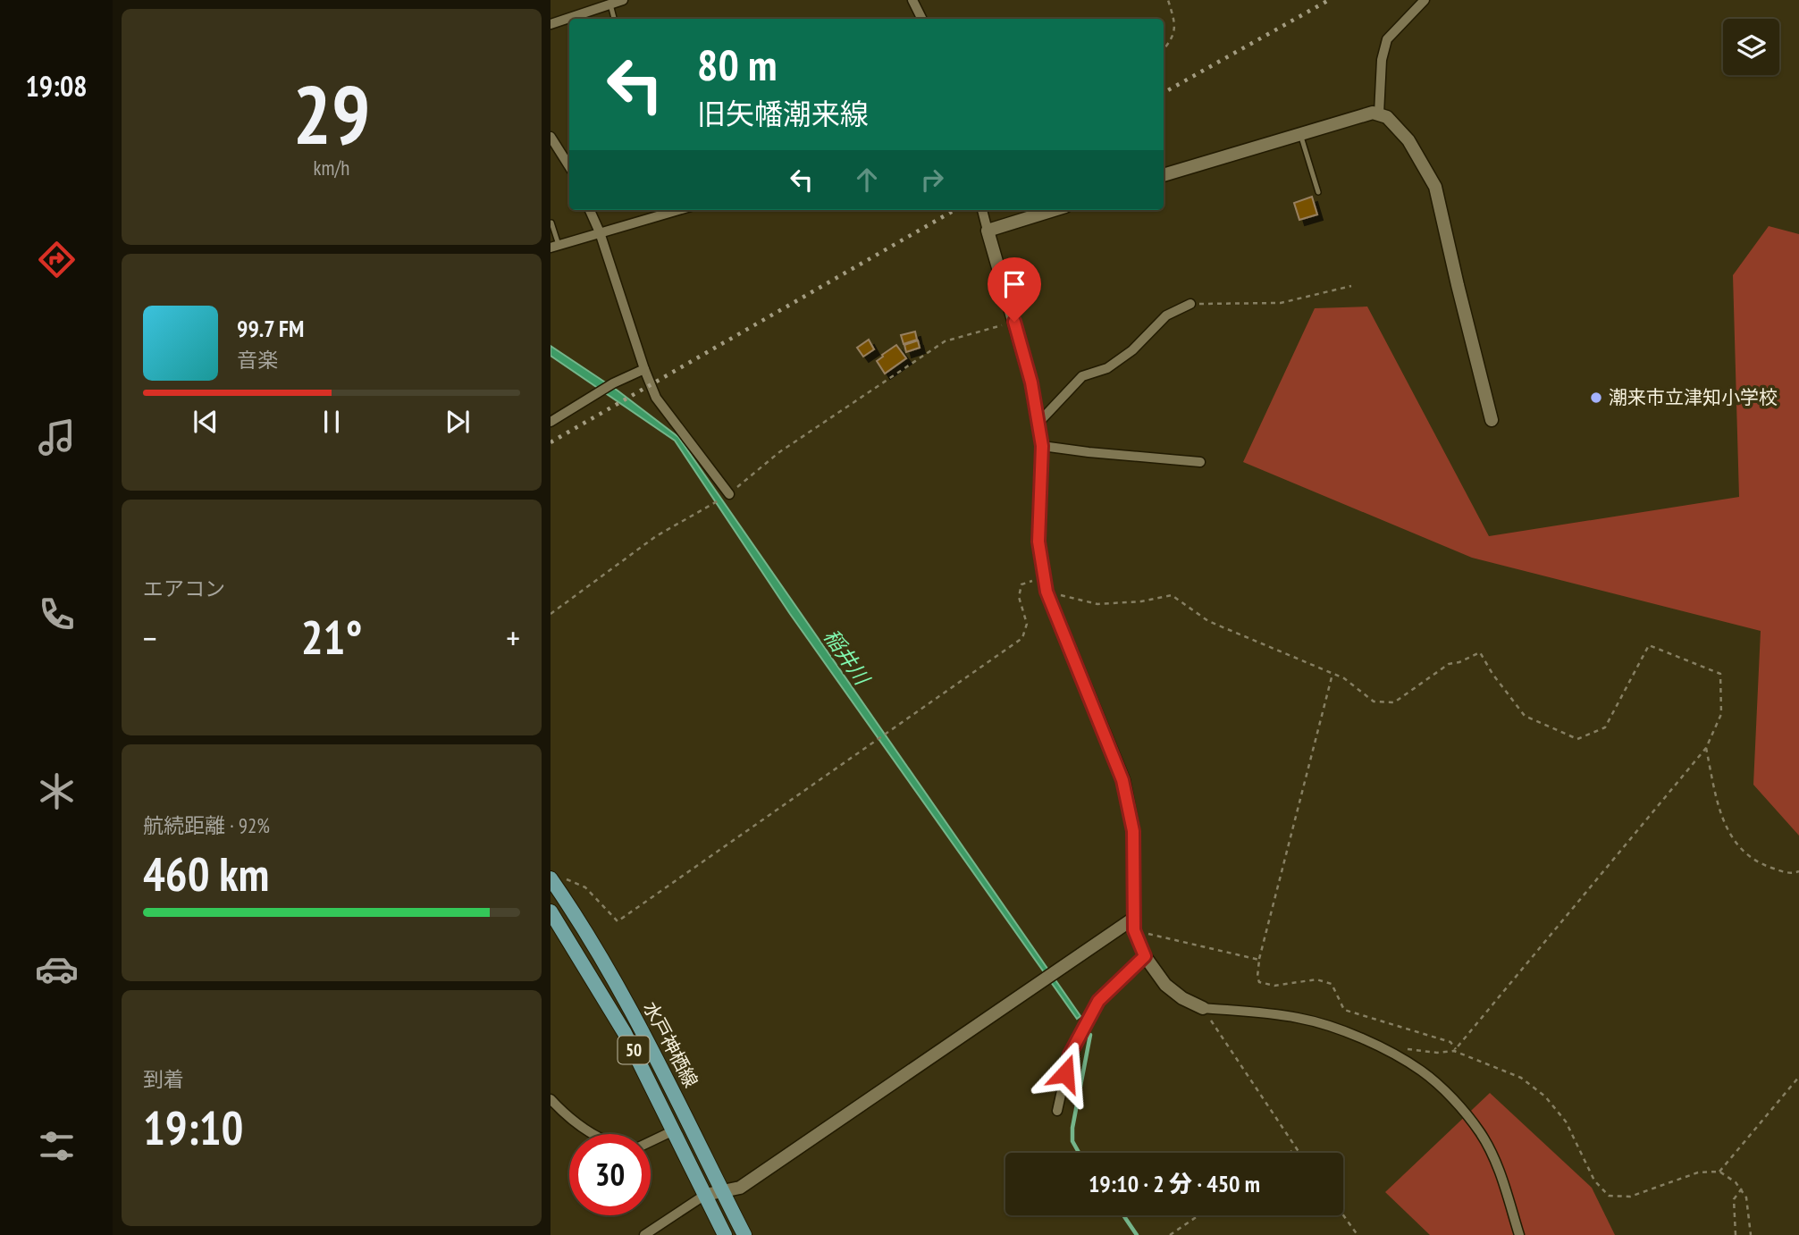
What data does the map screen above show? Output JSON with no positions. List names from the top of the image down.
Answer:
{
  "streets": {
    "main road": ["水戸神栖線", "50"]
  },
  "water": ["稲井川"],
  "places": ["潮来市立津知小学校"],
  "page": {
    "tabs": "19:08",
    "tile": [
      ["29", "km/h"],
      "エアコン",
      ["航続距離 · 92%", "460 km"],
      ["到着", "19:10"]
    ],
    "turn": ["80 m", "旧矢幡潮来線"],
    "song": ["99.7 FM", "音楽"],
    "heat": ["−", "21°", "+"],
    "limit": "30",
    "trip": "19:10 · 2 分 · 450 m"
  }
}
